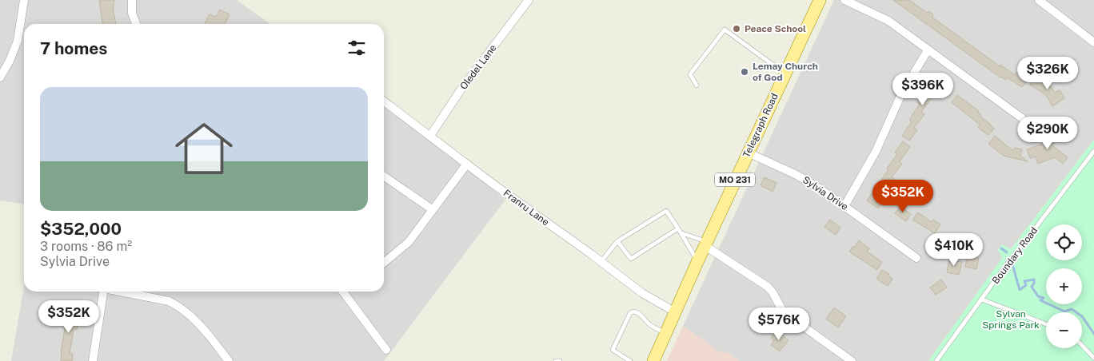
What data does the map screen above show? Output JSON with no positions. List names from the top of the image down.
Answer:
{
  "streets": {
    "main road": ["Telegraph Road", "MO 231"],
    "street": ["Oledel Lane", "Sylvia Drive", "Franru Lane"],
    "lane": ["Boundary Road"]
  },
  "crossings": [
    ["Oledel Lane", "Franru Lane"],
    ["Telegraph Road", "Sylvia Drive"],
    ["Telegraph Road", "Franru Lane"]
  ],
  "parks": ["Sylvan Springs Park"],
  "places": ["Peace School", "Lemay Church of God"],
  "page": {
    "heading": "7 homes",
    "price": [
      "$326K",
      "$396K",
      "$290K",
      "$352K",
      "$410K",
      "$352K",
      "$576K"
    ],
    "list": [
      {
        "name": "$352,000",
        "note": "3 rooms · 86 m² · Sylvia Drive"
      }
    ],
    "map_buttons": ["+", "−"]
  }
}
